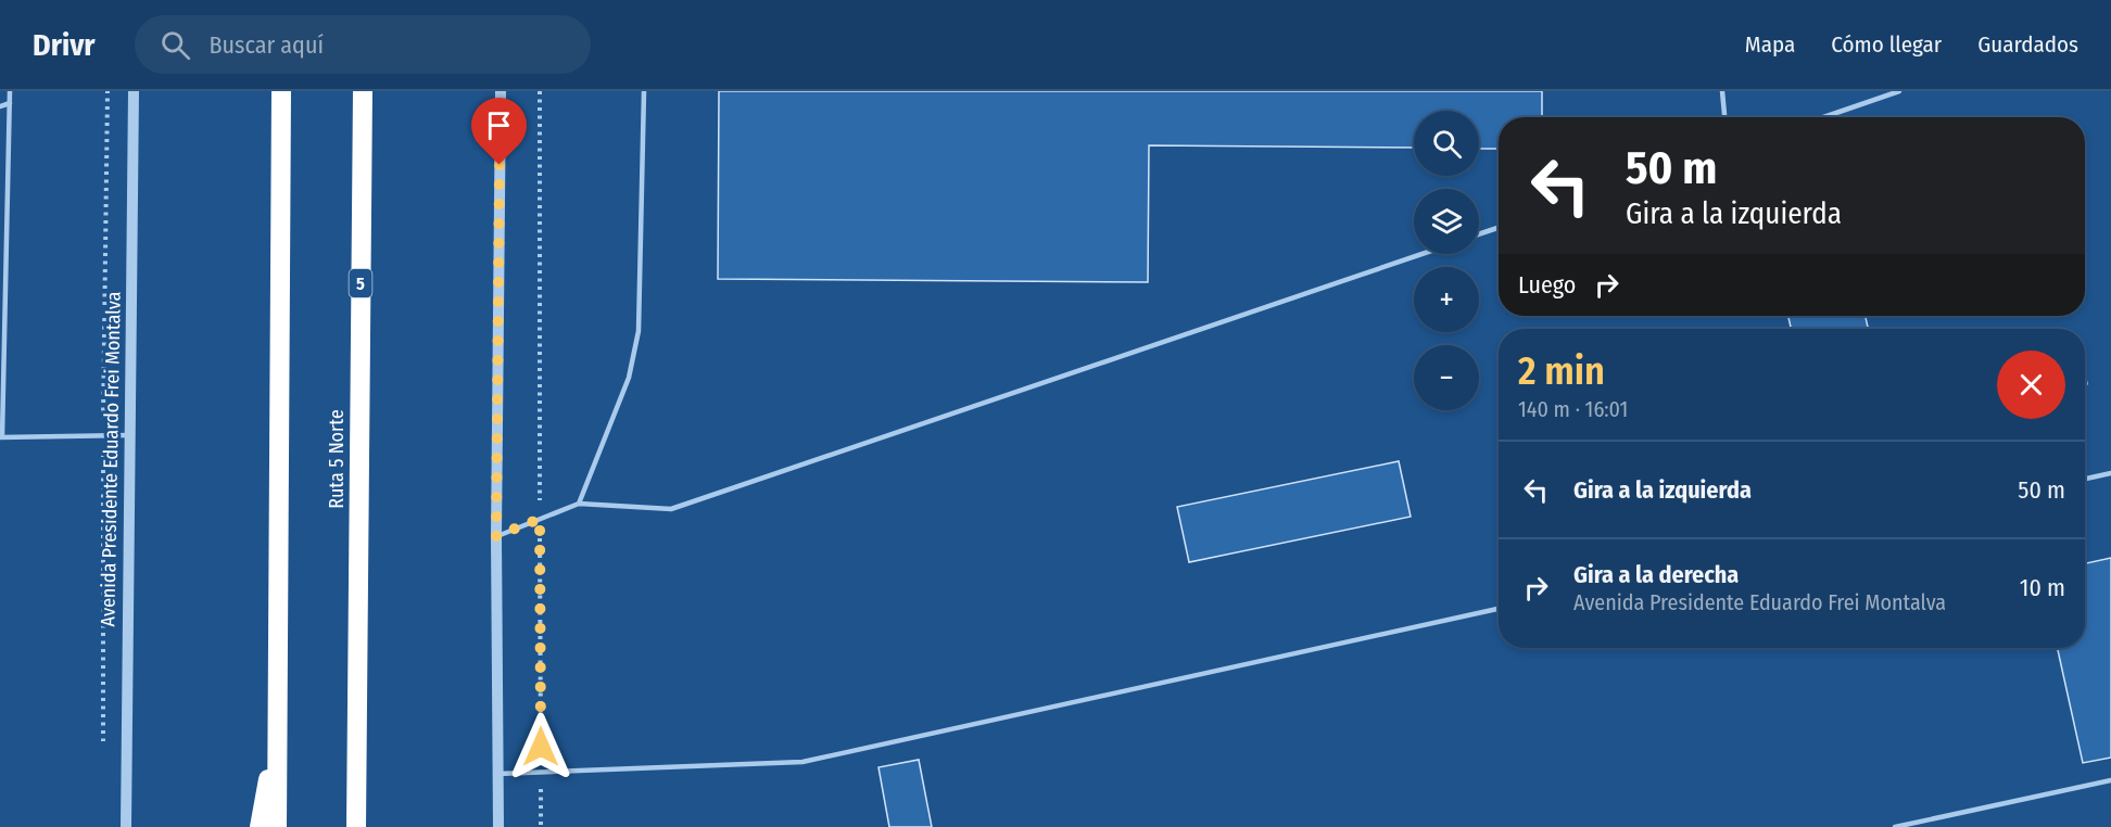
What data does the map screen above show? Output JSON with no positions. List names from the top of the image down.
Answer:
{
  "streets": {
    "highway": ["5", "Ruta 5 Norte"],
    "street": ["Avenida Presidente Eduardo Frei Montalva"]
  },
  "page": {
    "header": "Drivr",
    "search": "Buscar aquí",
    "nav": ["Mapa", "Cómo llegar", "Guardados"],
    "map_buttons": ["+", "−"],
    "turn": ["50 m", "Gira a la izquierda"],
    "then": "Luego",
    "heading": ["2 min", "140 m · 16:01"],
    "list": [
      {
        "name": "Gira a la izquierda",
        "value": "50 m"
      },
      {
        "name": "Gira a la derecha",
        "note": "Avenida Presidente Eduardo Frei Montalva",
        "value": "10 m"
      }
    ]
  }
}
